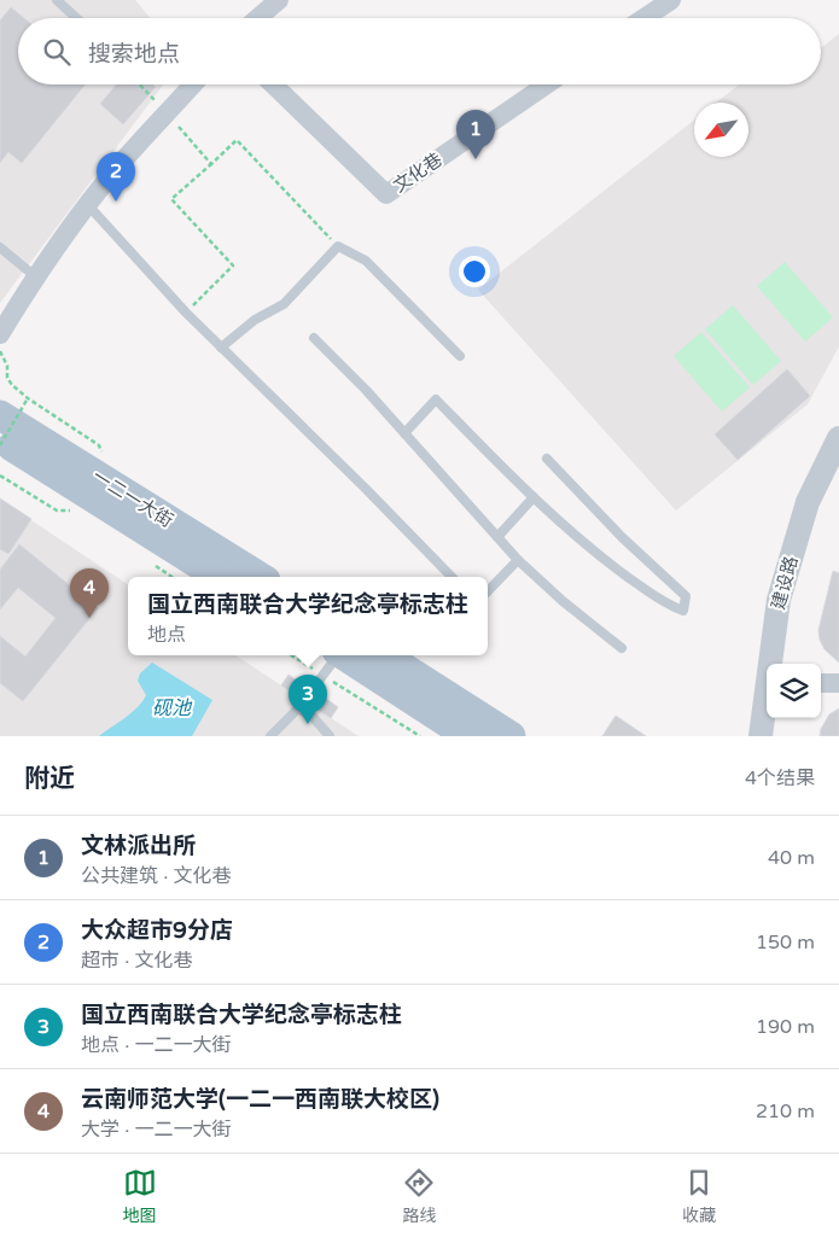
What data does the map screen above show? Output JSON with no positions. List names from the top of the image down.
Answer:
{
  "streets": {
    "main road": ["一二一大街"],
    "street": ["文化巷", "建设路"]
  },
  "water": ["砚池"],
  "north": "bottom left",
  "page": {
    "search": "搜索地点",
    "pins": [
      "1",
      "2",
      "4",
      "3"
    ],
    "popup": ["国立西南联合大学纪念亭标志柱", "地点"],
    "heading": ["附近", "4个结果"],
    "list": [
      {
        "mark": "1",
        "name": "文林派出所",
        "note": "公共建筑 · 文化巷",
        "value": "40 m"
      },
      {
        "mark": "2",
        "name": "大众超市9分店",
        "note": "超市 · 文化巷",
        "value": "150 m"
      },
      {
        "mark": "3",
        "name": "国立西南联合大学纪念亭标志柱",
        "note": "地点 · 一二一大街",
        "value": "190 m"
      },
      {
        "mark": "4",
        "name": "云南师范大学(一二一西南联大校区)",
        "note": "大学 · 一二一大街",
        "value": "210 m"
      }
    ],
    "nav": ["地图", "路线", "收藏"]
  }
}
